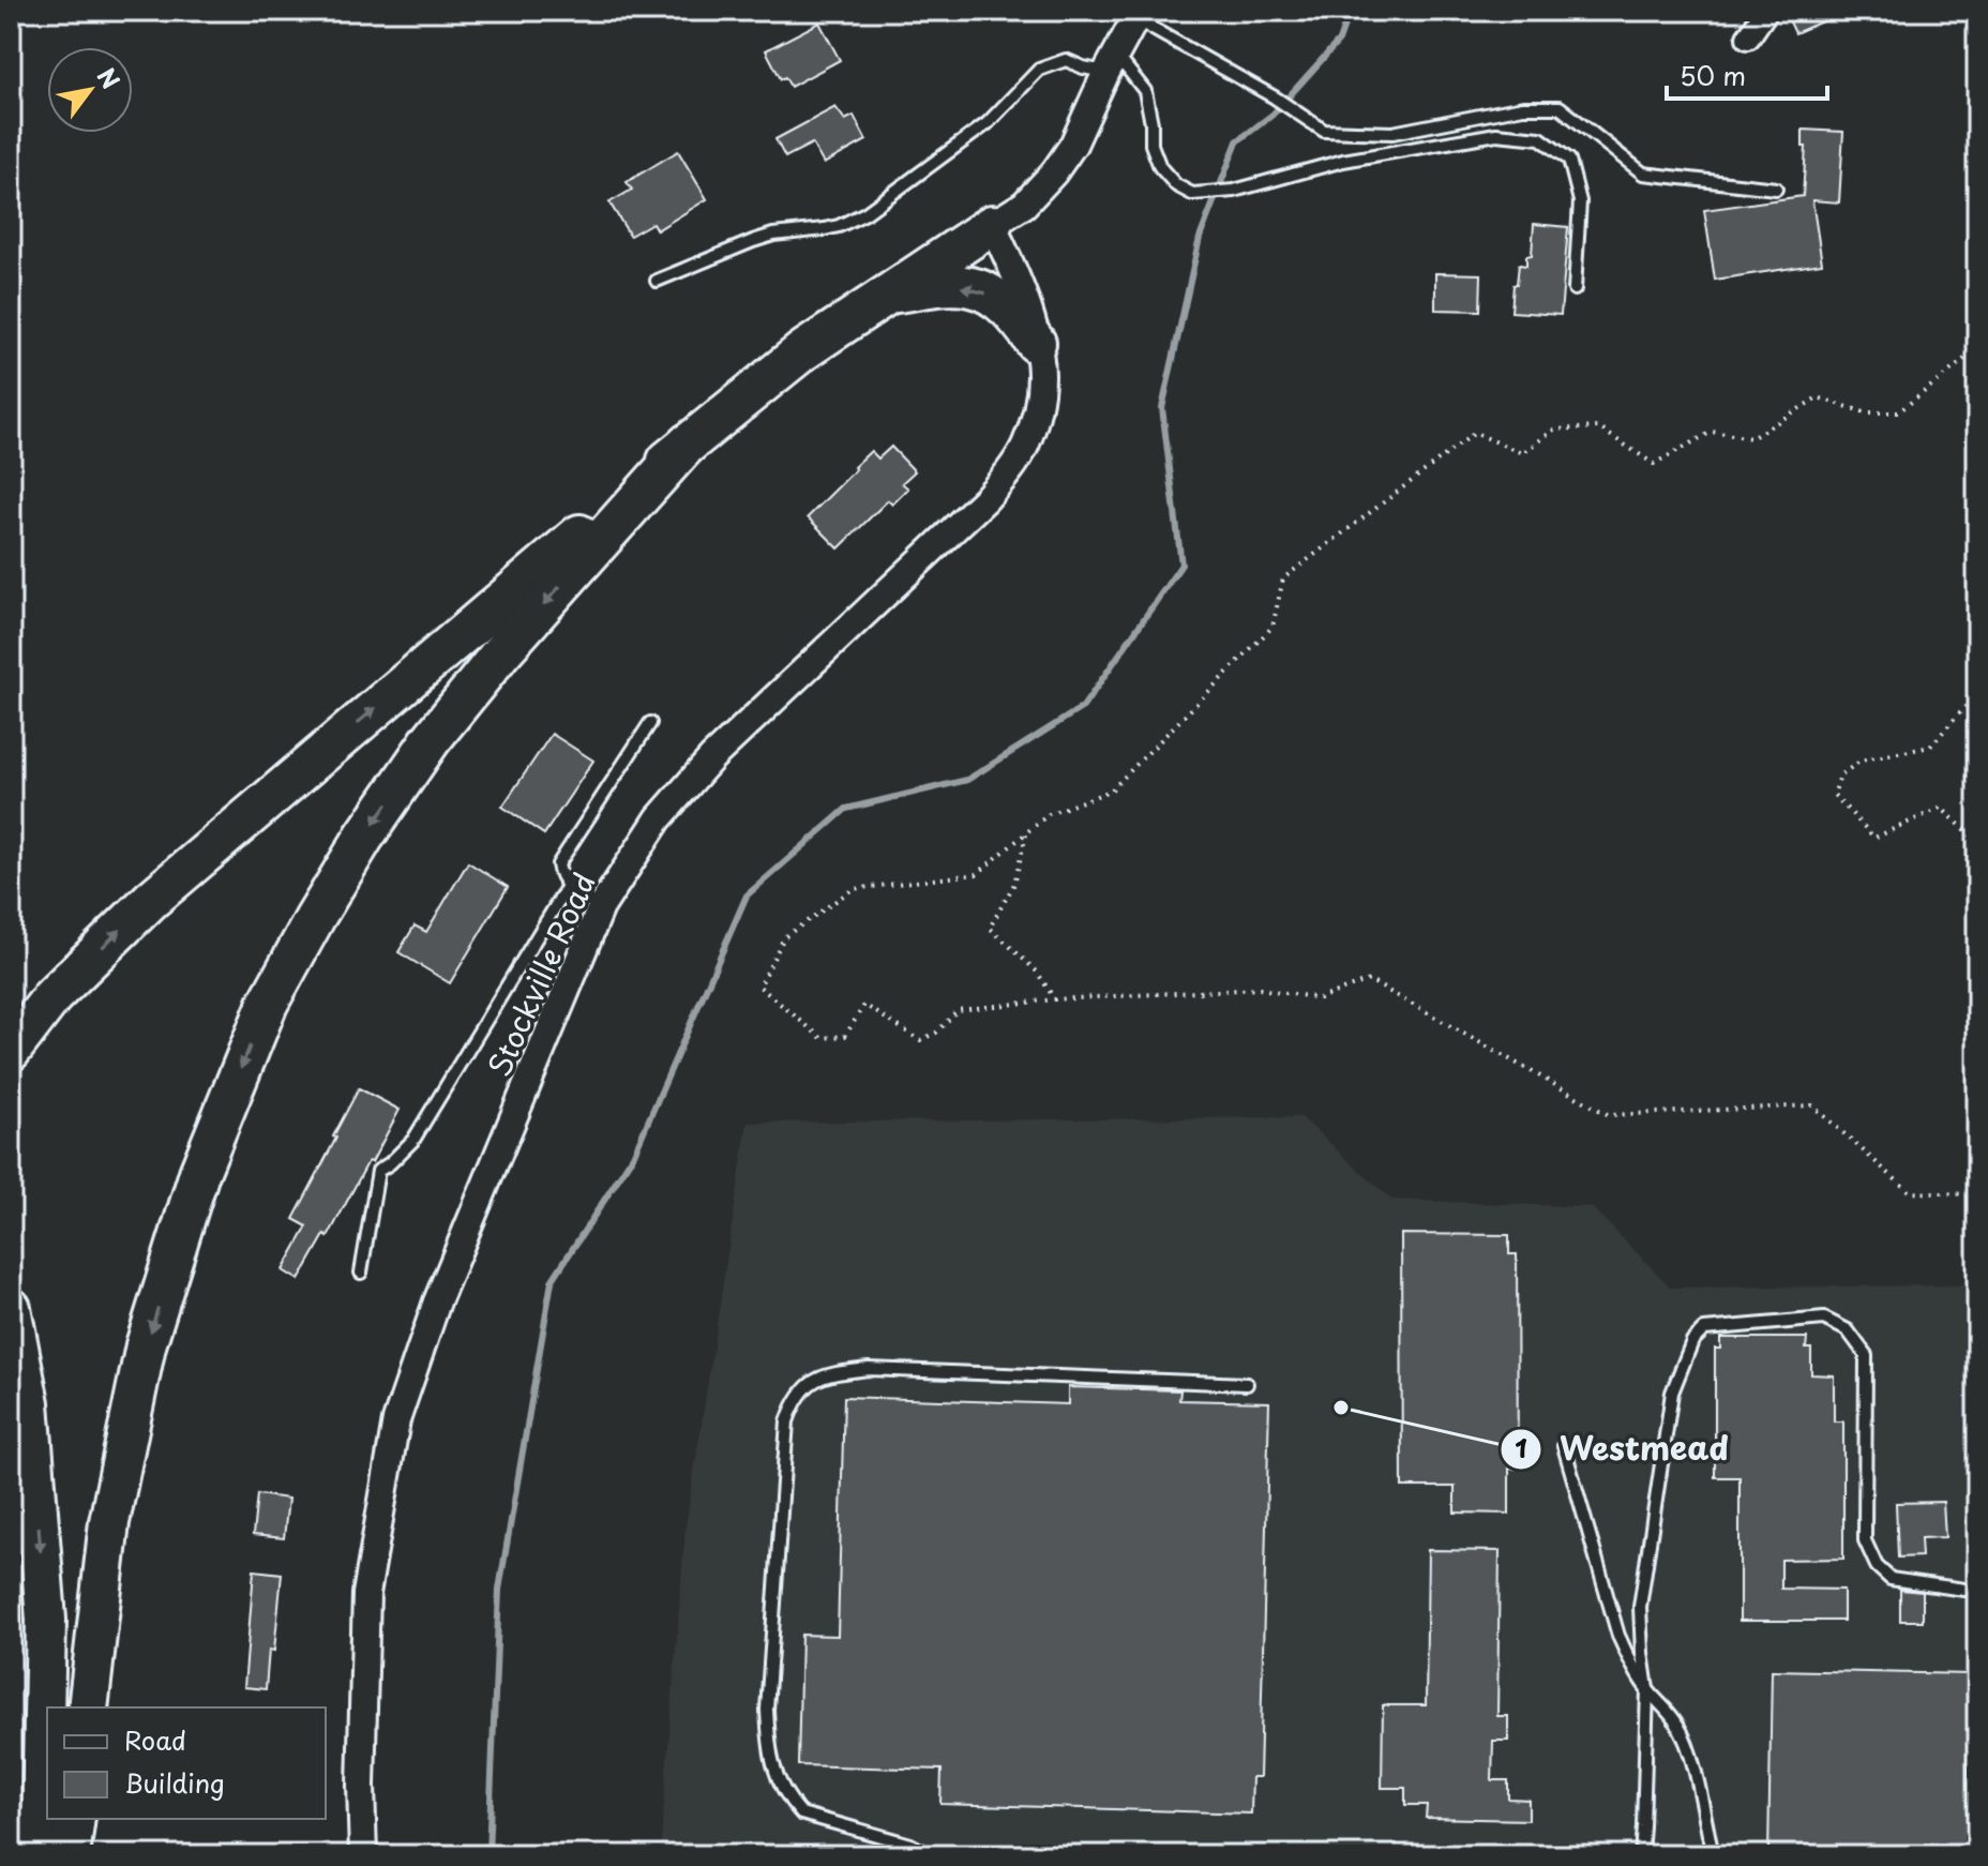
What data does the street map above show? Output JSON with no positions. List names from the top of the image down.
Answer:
{
  "streets": {
    "street": ["Stockville Road"]
  },
  "places": ["Westmead"],
  "legend": ["Road", "Building"],
  "scale_bar": "50 m",
  "north": "top right"
}
